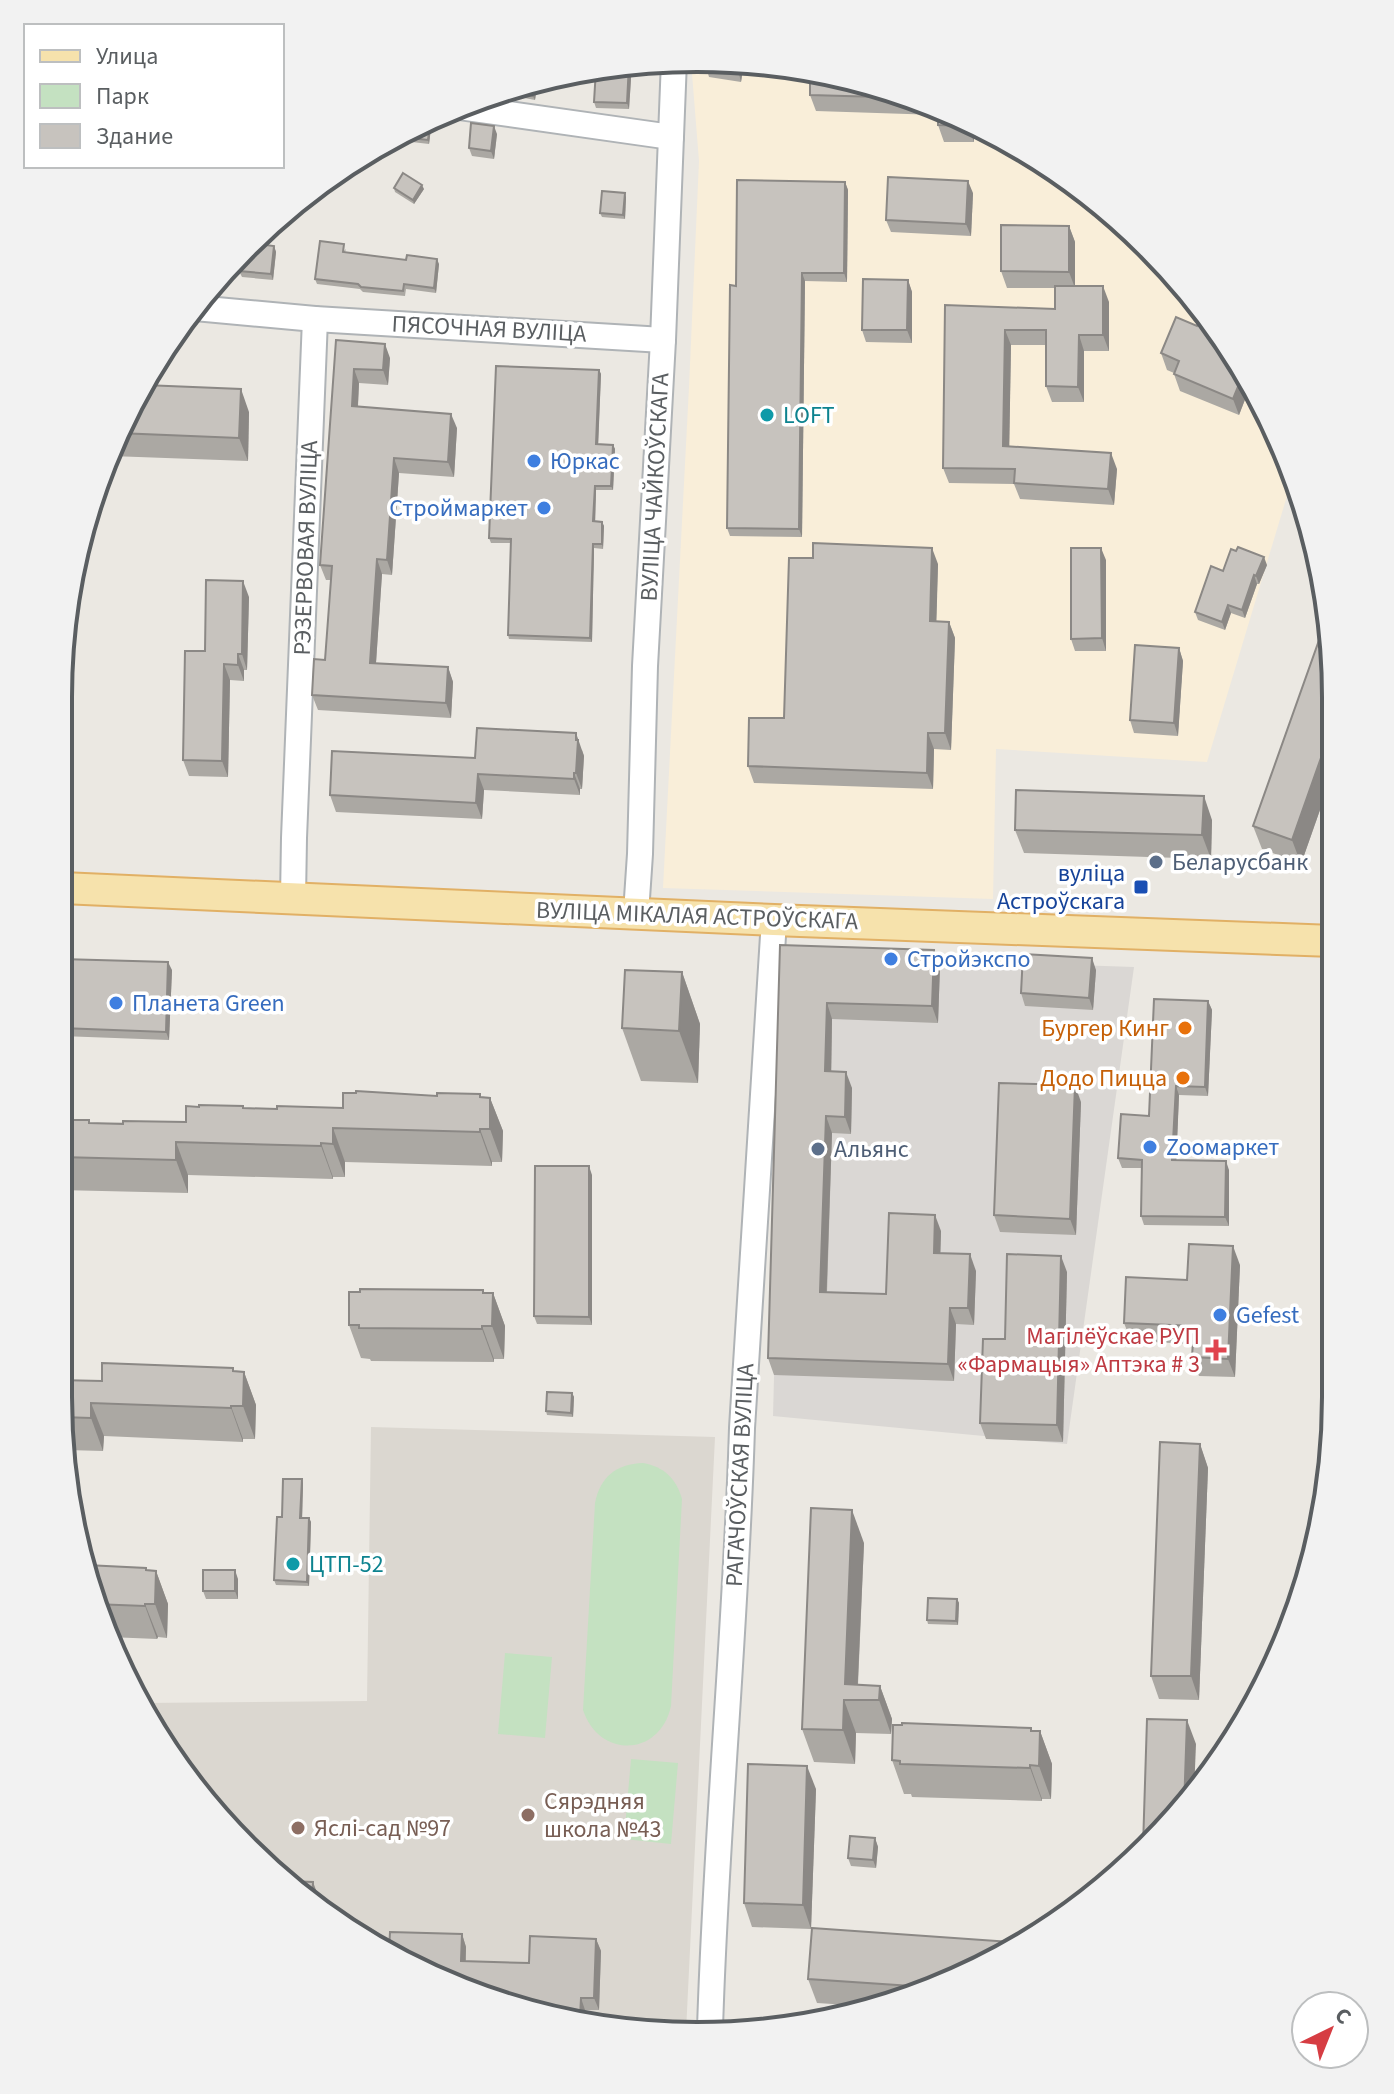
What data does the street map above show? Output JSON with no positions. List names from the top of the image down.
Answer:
{
  "streets": {
    "main road": ["ВУЛІЦА МІКАЛАЯ АСТРОЎСКАГА"],
    "street": [
      "ПЯСОЧНАЯ ВУЛІЦА",
      "ВУЛІЦА ЧАЙКОЎСКАГА",
      "РЭЗЕРВОВАЯ ВУЛІЦА",
      "РАГАЧОЎСКАЯ ВУЛІЦА"
    ]
  },
  "crossings": [
    ["ПЯСОЧНАЯ ВУЛІЦА", "ВУЛІЦА ЧАЙКОЎСКАГА"],
    ["ПЯСОЧНАЯ ВУЛІЦА", "РЭЗЕРВОВАЯ ВУЛІЦА"],
    ["ВУЛІЦА ЧАЙКОЎСКАГА", "ВУЛІЦА МІКАЛАЯ АСТРОЎСКАГА"],
    ["РЭЗЕРВОВАЯ ВУЛІЦА", "ВУЛІЦА МІКАЛАЯ АСТРОЎСКАГА"],
    ["ВУЛІЦА МІКАЛАЯ АСТРОЎСКАГА", "РАГАЧОЎСКАЯ ВУЛІЦА"]
  ],
  "places": {
    "other": [
      "LOFT",
      "Юркас",
      "Строймаркет",
      "Беларусбанк",
      "Стройэкспо",
      "Планета Green",
      "Бургер Кинг",
      "Додо Пицца",
      "Zooмаркет",
      "Альянс",
      "Gefest",
      "ЦТП-52",
      "Сярэдняя школа №43",
      "Яслі-сад №97"
    ],
    "transit": ["вуліца Астроўскага"],
    "health": ["Магілёўскае РУП «Фармацыя» Аптэка # 3"]
  },
  "legend": ["Улица", "Парк", "Здание"],
  "north": "top right"
}
